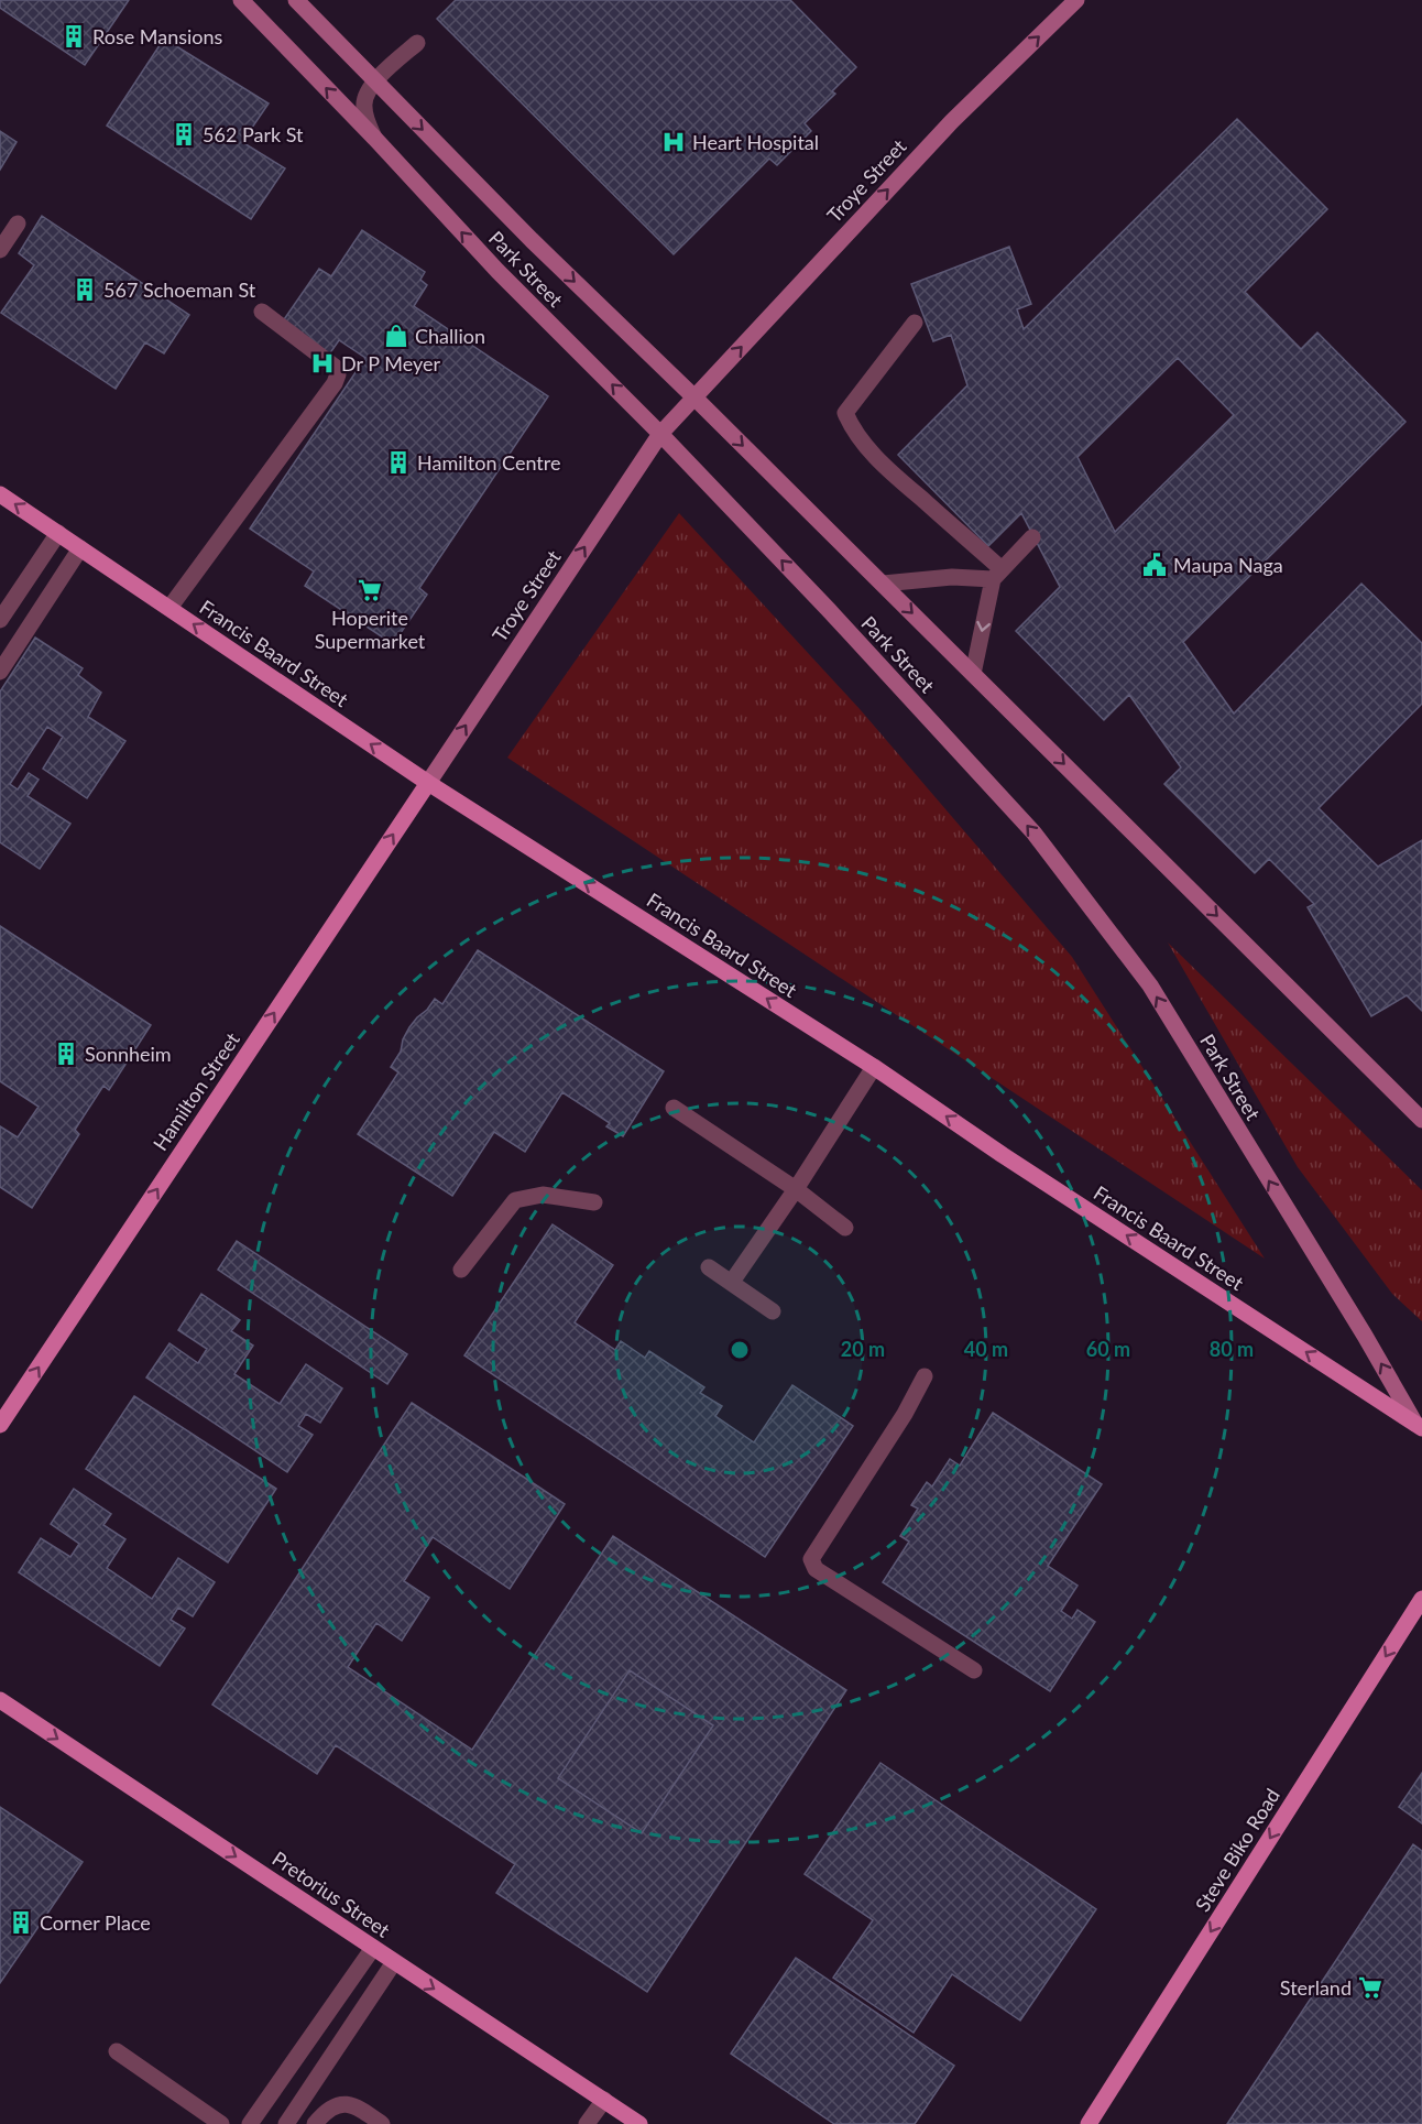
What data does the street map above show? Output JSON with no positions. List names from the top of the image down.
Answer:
{
  "streets": {
    "main road": [
      "Francis Baard Street",
      "Hamilton Street",
      "Steve Biko Road",
      "Pretorius Street"
    ],
    "street": ["Troye Street", "Park Street"]
  },
  "crossings": [
    ["Troye Street", "Park Street"],
    ["Troye Street", "Francis Baard Street"],
    ["Troye Street", "Hamilton Street"],
    ["Park Street", "Francis Baard Street"],
    ["Francis Baard Street", "Hamilton Street"]
  ],
  "one_way": [
    "Troye Street",
    "Francis Baard Street",
    "Hamilton Street",
    "Steve Biko Road",
    "Pretorius Street"
  ],
  "places": {
    "building": [
      "Rose Mansions",
      "562 Park St",
      "567 Schoeman St",
      "Hamilton Centre",
      "Sonnheim",
      "Corner Place"
    ],
    "hospital": ["Heart Hospital", "Dr P Meyer"],
    "shop": ["Challion"],
    "public building": ["Maupa Naga"],
    "supermarket": ["Hoperite Supermarket", "Sterland"]
  },
  "rings": [
    "20 m",
    "40 m",
    "60 m",
    "80 m"
  ]
}
